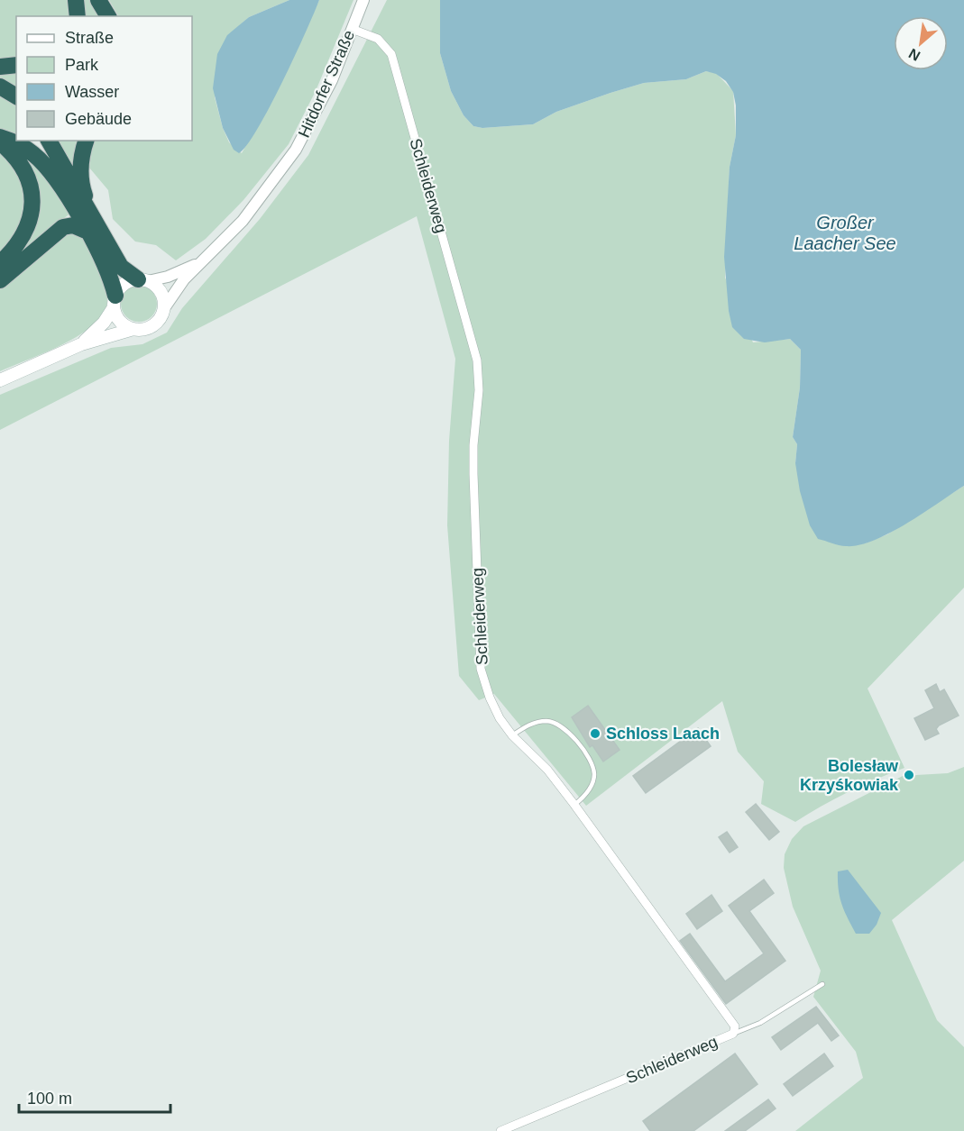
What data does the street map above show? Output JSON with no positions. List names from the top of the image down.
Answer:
{
  "streets": {
    "street": ["Hitdorfer Straße", "Schleiderweg"]
  },
  "crossings": [
    ["Hitdorfer Straße", "Schleiderweg"]
  ],
  "water": ["Großer Laacher See"],
  "places": ["Schloss Laach", "Bolesław Krzyśkowiak"],
  "legend": [
    "Straße",
    "Park",
    "Wasser",
    "Gebäude"
  ],
  "scale_bar": "100 m",
  "north": "bottom left"
}
